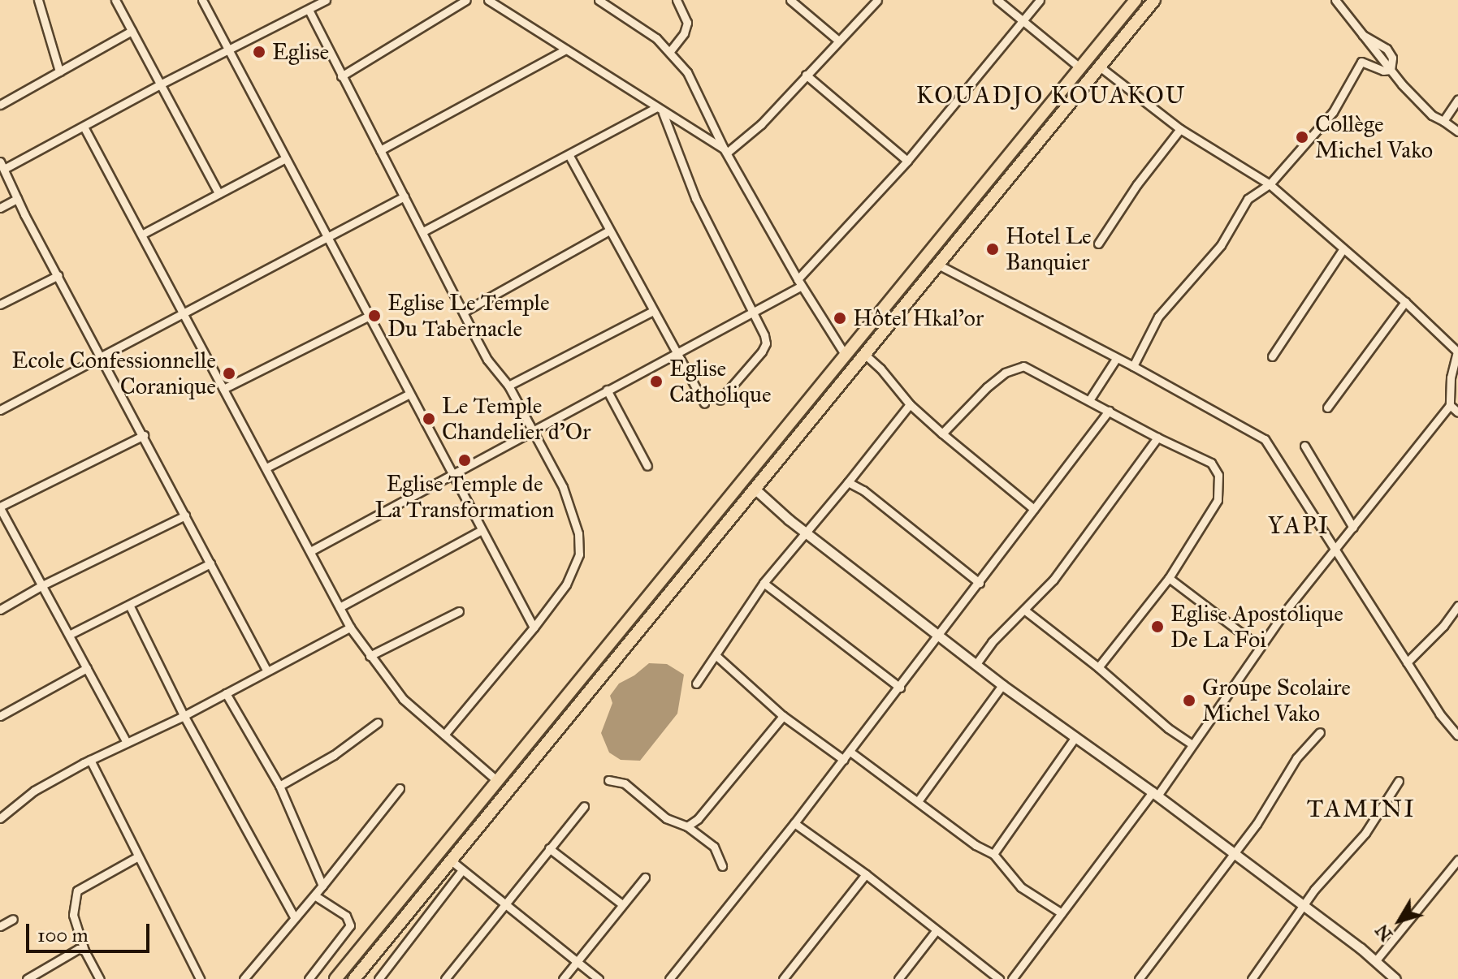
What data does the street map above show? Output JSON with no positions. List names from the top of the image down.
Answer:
{
  "districts": ["KOUADJO KOUAKOU", "YAPI", "TAMINI"],
  "places": [
    "Eglise",
    "Collège Michel Vako",
    "Hotel Le Banquier",
    "Eglise Le Temple Du Tabernacle",
    "Hôtel Hkal'or",
    "Ecole Confessionnelle Coranique",
    "Eglise Catholique",
    "Le Temple Chandelier d'Or",
    "Eglise Temple de La Transformation",
    "Eglise Apostolique De La Foi",
    "Groupe Scolaire Michel Vako"
  ],
  "scale_bar": "100 m",
  "north": "bottom left"
}
